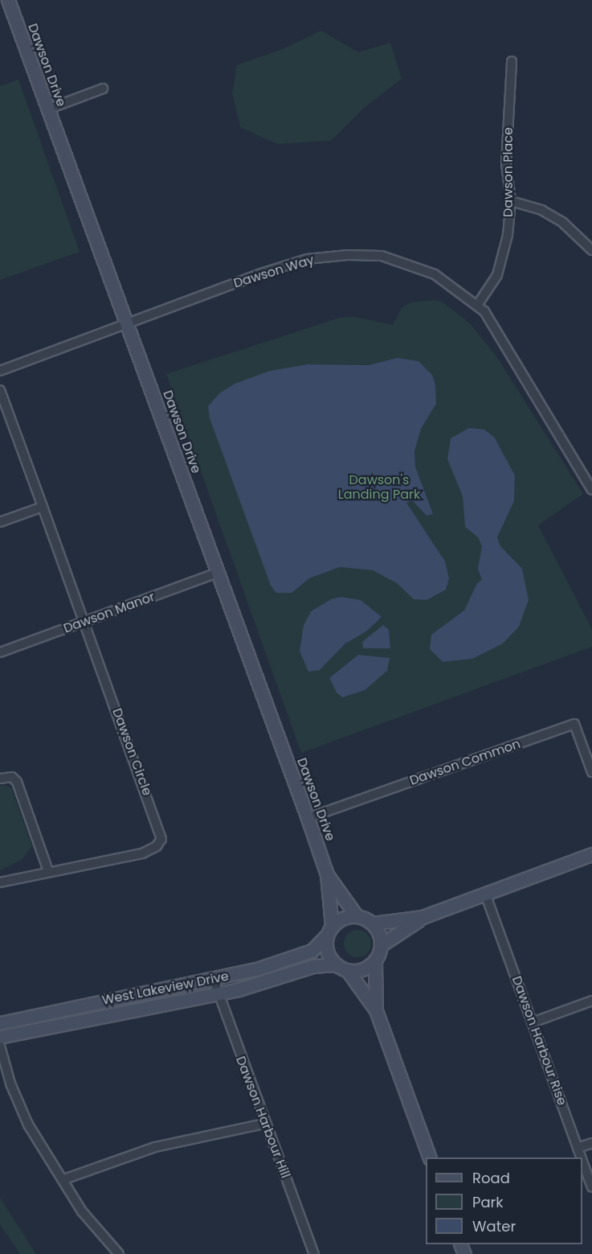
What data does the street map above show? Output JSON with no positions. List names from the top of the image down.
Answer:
{
  "streets": {
    "street": [
      "Dawson Drive",
      "Dawson Place",
      "Dawson Way",
      "Dawson Manor",
      "Dawson Circle",
      "Dawson Common",
      "West Lakeview Drive",
      "Dawson Harbour Rise",
      "Dawson Harbour Hill"
    ]
  },
  "crossings": [
    ["Dawson Drive", "Dawson Way"],
    ["Dawson Drive", "Dawson Manor"],
    ["Dawson Drive", "Dawson Common"],
    ["Dawson Drive", "West Lakeview Drive"],
    ["Dawson Place", "Dawson Way"],
    ["Dawson Manor", "Dawson Circle"],
    ["West Lakeview Drive", "Dawson Harbour Hill"]
  ],
  "parks": ["Dawson's Landing Park"],
  "legend": ["Road", "Park", "Water"]
}
